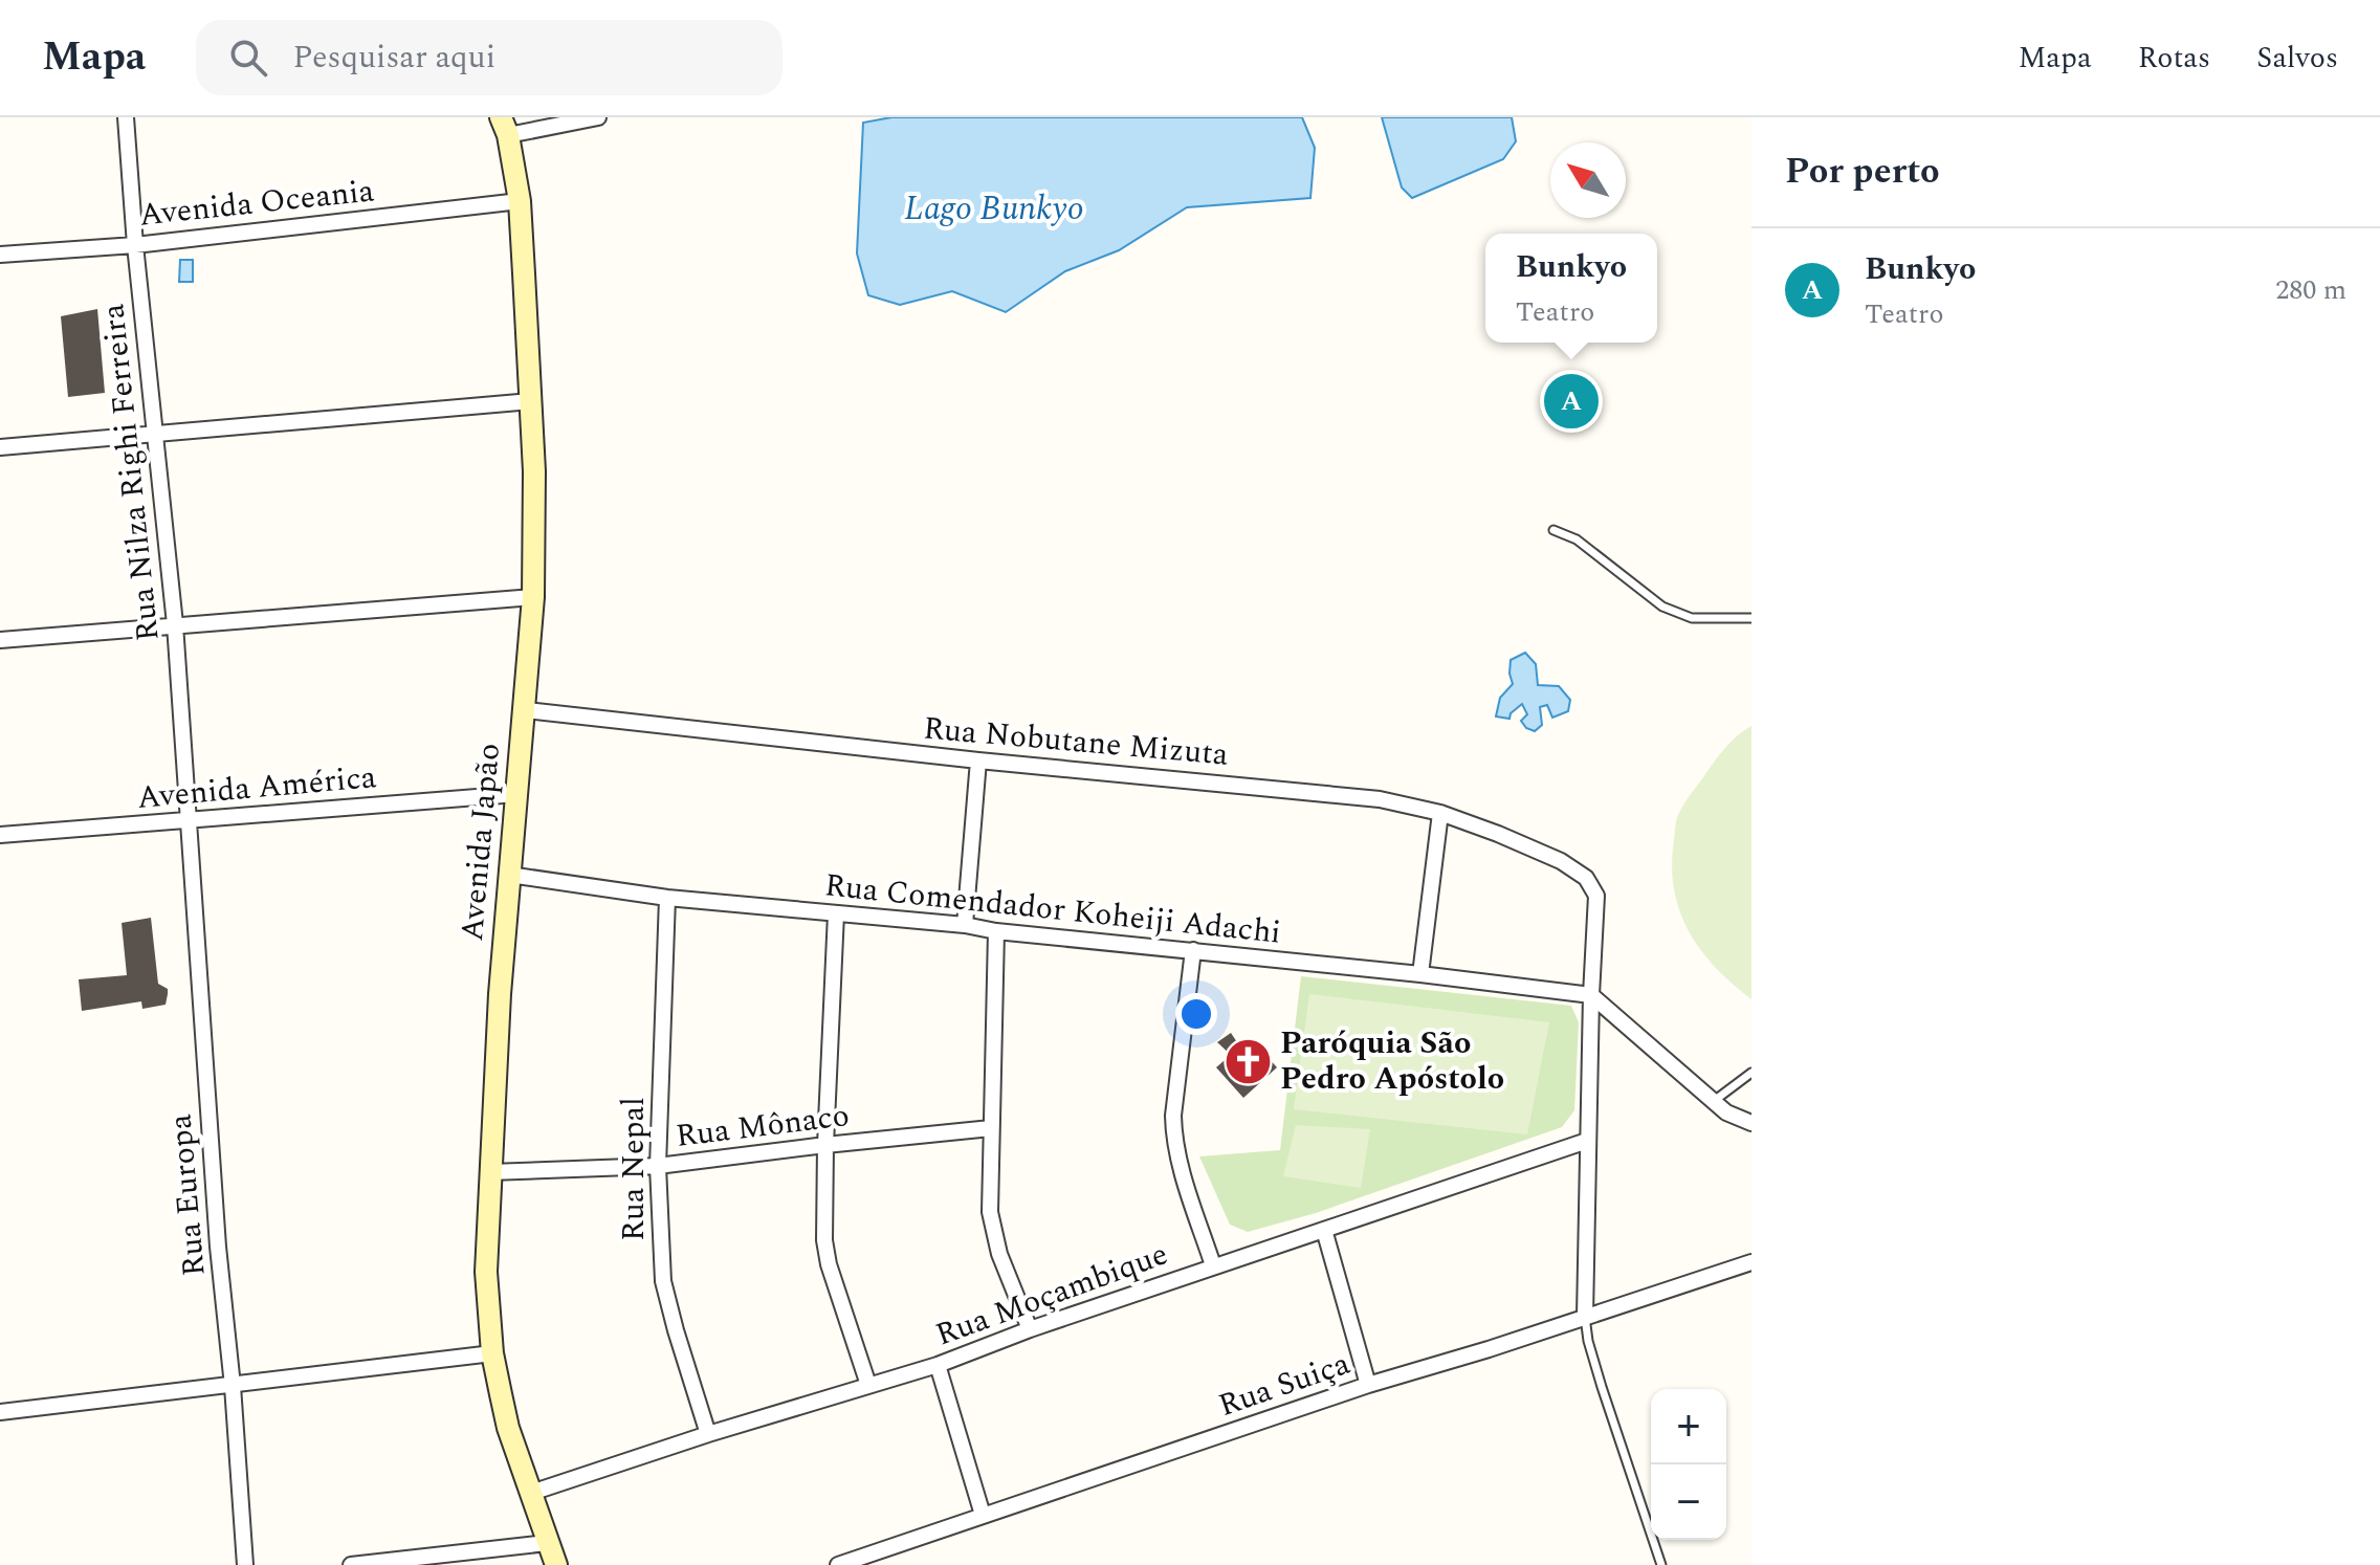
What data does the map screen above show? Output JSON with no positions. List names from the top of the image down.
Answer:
{
  "streets": {
    "main road": ["Avenida Japão"],
    "street": [
      "Avenida Oceania",
      "Rua Nilza Righi Ferreira",
      "Rua Nobutane Mizuta",
      "Avenida América",
      "Rua Comendador Koheiji Adachi",
      "Rua Mônaco",
      "Rua Nepal",
      "Rua Europa",
      "Rua Moçambique",
      "Rua Suiça"
    ]
  },
  "crossings": [
    ["Avenida Oceania", "Rua Nilza Righi Ferreira"],
    ["Avenida Oceania", "Avenida Japão"],
    ["Rua Nilza Righi Ferreira", "Avenida América"],
    ["Rua Nilza Righi Ferreira", "Rua Europa"],
    ["Rua Nobutane Mizuta", "Avenida Japão"],
    ["Rua Nobutane Mizuta", "Rua Comendador Koheiji Adachi"],
    ["Avenida América", "Avenida Japão"],
    ["Avenida América", "Rua Europa"],
    ["Avenida Japão", "Rua Comendador Koheiji Adachi"],
    ["Avenida Japão", "Rua Mônaco"],
    ["Avenida Japão", "Rua Moçambique"],
    ["Rua Comendador Koheiji Adachi", "Rua Nepal"],
    ["Rua Mônaco", "Rua Nepal"],
    ["Rua Nepal", "Rua Moçambique"]
  ],
  "water": ["Lago Bunkyo"],
  "places": {
    "church": ["Paróquia São Pedro Apóstolo"]
  },
  "north": "top left",
  "page": {
    "header": "Mapa",
    "search": "Pesquisar aqui",
    "nav": ["Mapa", "Rotas", "Salvos"],
    "heading": "Por perto",
    "list": [
      {
        "mark": "A",
        "name": "Bunkyo",
        "note": "Teatro",
        "value": "280 m"
      }
    ],
    "popup": ["Bunkyo", "Teatro"],
    "pins": "A",
    "map_buttons": ["+", "−"]
  }
}
